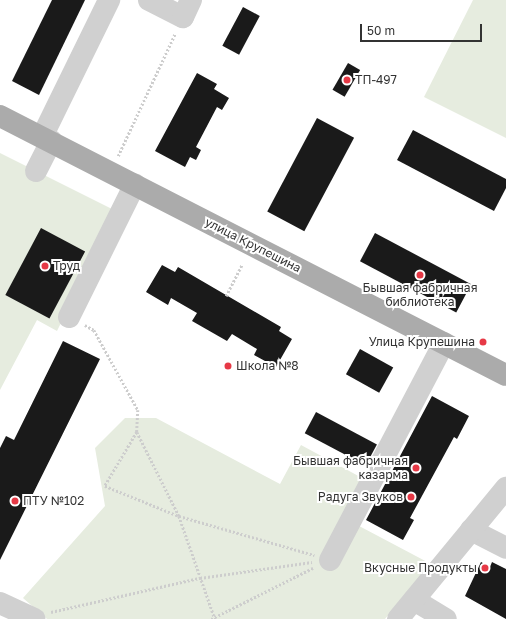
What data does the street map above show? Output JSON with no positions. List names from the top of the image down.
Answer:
{
  "streets": {
    "main road": ["улица Крупешина"]
  },
  "places": [
    "ТП-497",
    "Труд",
    "Бывшая фабричная библиотека",
    "Улица Крупешина",
    "Школа №8",
    "Бывшая фабричная казарма",
    "Радуга Звуков",
    "ПТУ №102",
    "Вкусные Продукты"
  ],
  "scale_bar": "50 m"
}
